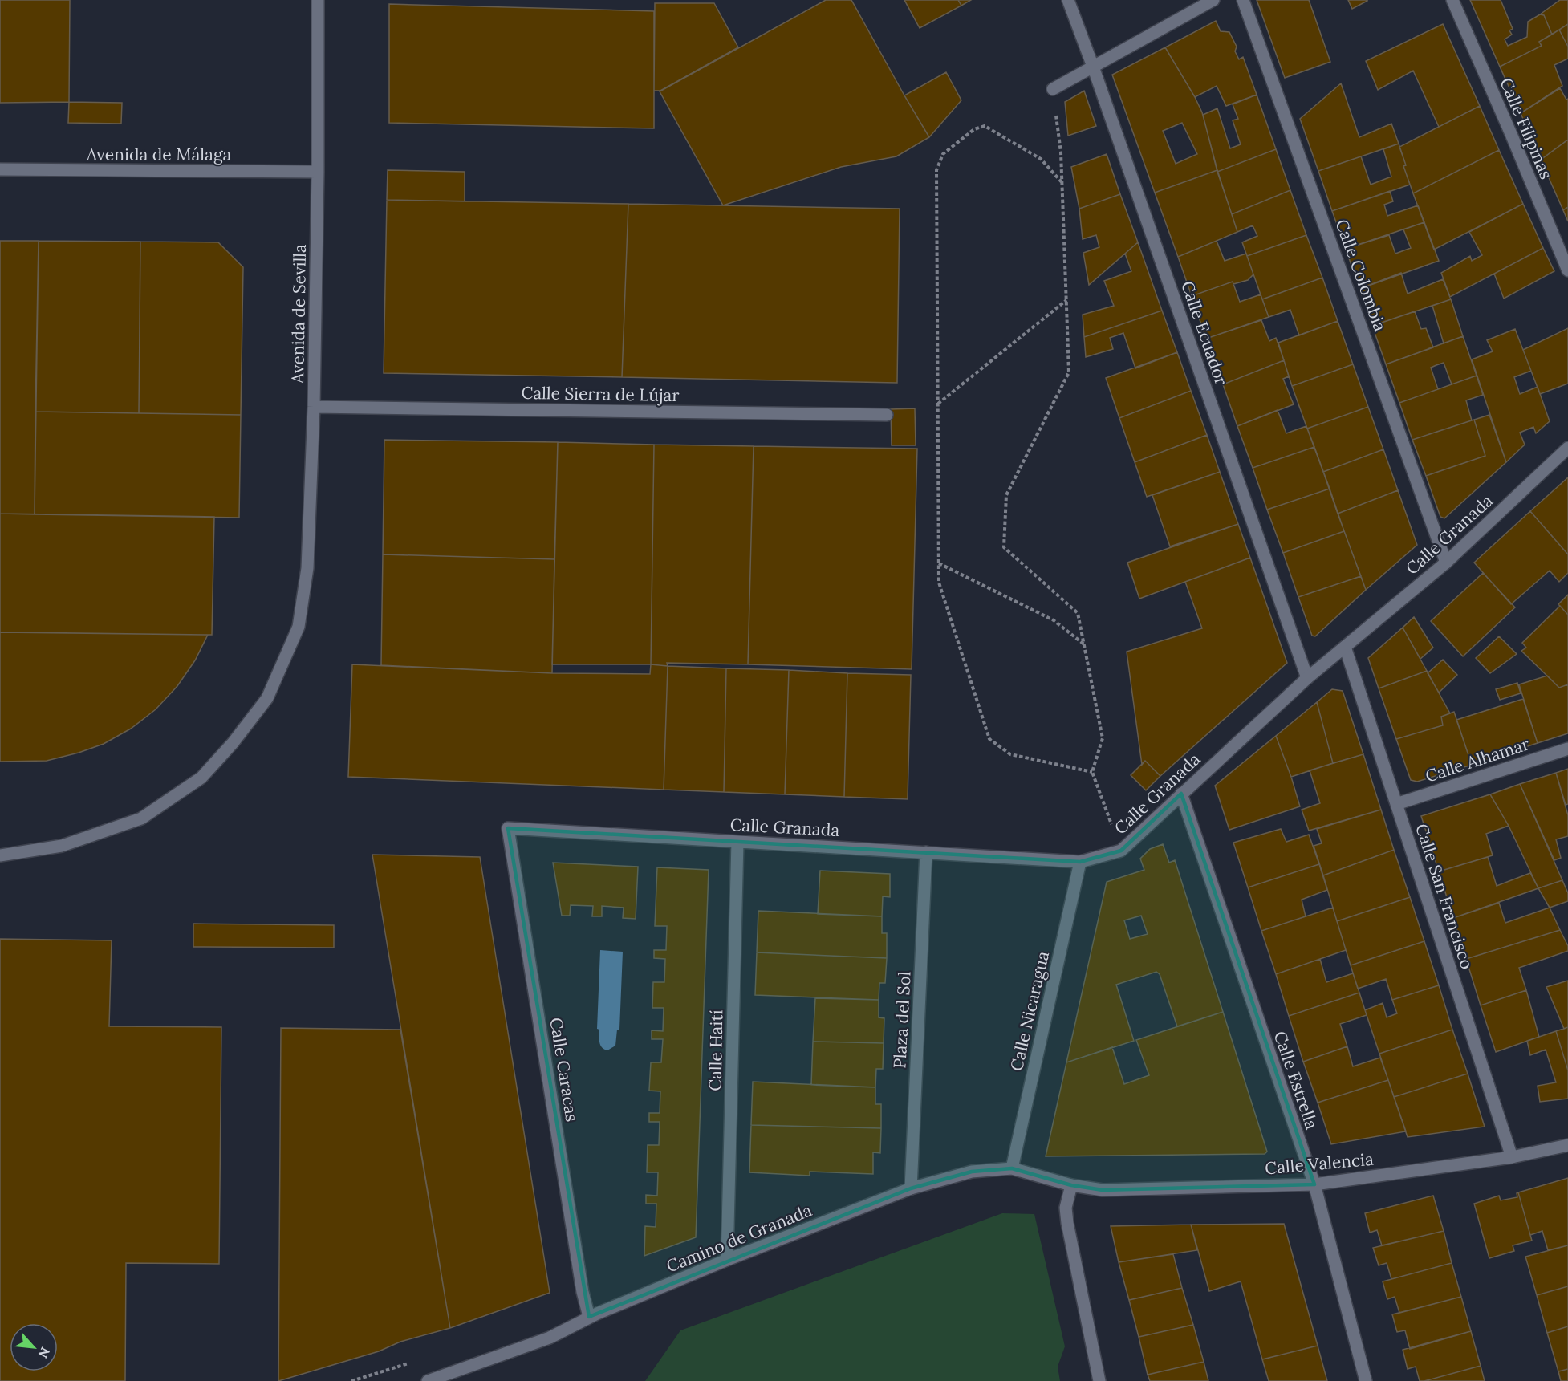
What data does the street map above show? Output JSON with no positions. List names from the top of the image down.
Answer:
{
  "streets": {
    "street": [
      "Calle Filipinas",
      "Avenida de Málaga",
      "Calle Colombia",
      "Avenida de Sevilla",
      "Calle Ecuador",
      "Calle Sierra de Lújar",
      "Calle Granada",
      "Calle Alhamar",
      "Calle San Francisco",
      "Calle Nicaragua",
      "Plaza del Sol",
      "Calle Haití",
      "Calle Caracas",
      "Calle Estrella",
      "Calle Valencia",
      "Camino de Granada"
    ]
  },
  "crossings": [
    ["Avenida de Málaga", "Avenida de Sevilla"],
    ["Calle Colombia", "Calle Granada"],
    ["Avenida de Sevilla", "Calle Sierra de Lújar"],
    ["Calle Ecuador", "Calle Granada"],
    ["Calle Granada", "Calle San Francisco"],
    ["Calle Granada", "Calle Nicaragua"],
    ["Calle Granada", "Plaza del Sol"],
    ["Calle Granada", "Calle Haití"],
    ["Calle Granada", "Calle Caracas"],
    ["Calle Granada", "Calle Estrella"],
    ["Calle Alhamar", "Calle San Francisco"],
    ["Calle San Francisco", "Calle Valencia"],
    ["Calle Nicaragua", "Camino de Granada"],
    ["Plaza del Sol", "Camino de Granada"],
    ["Calle Haití", "Camino de Granada"],
    ["Calle Caracas", "Camino de Granada"],
    ["Calle Estrella", "Calle Valencia"],
    ["Calle Valencia", "Camino de Granada"]
  ],
  "north": "bottom right"
}
